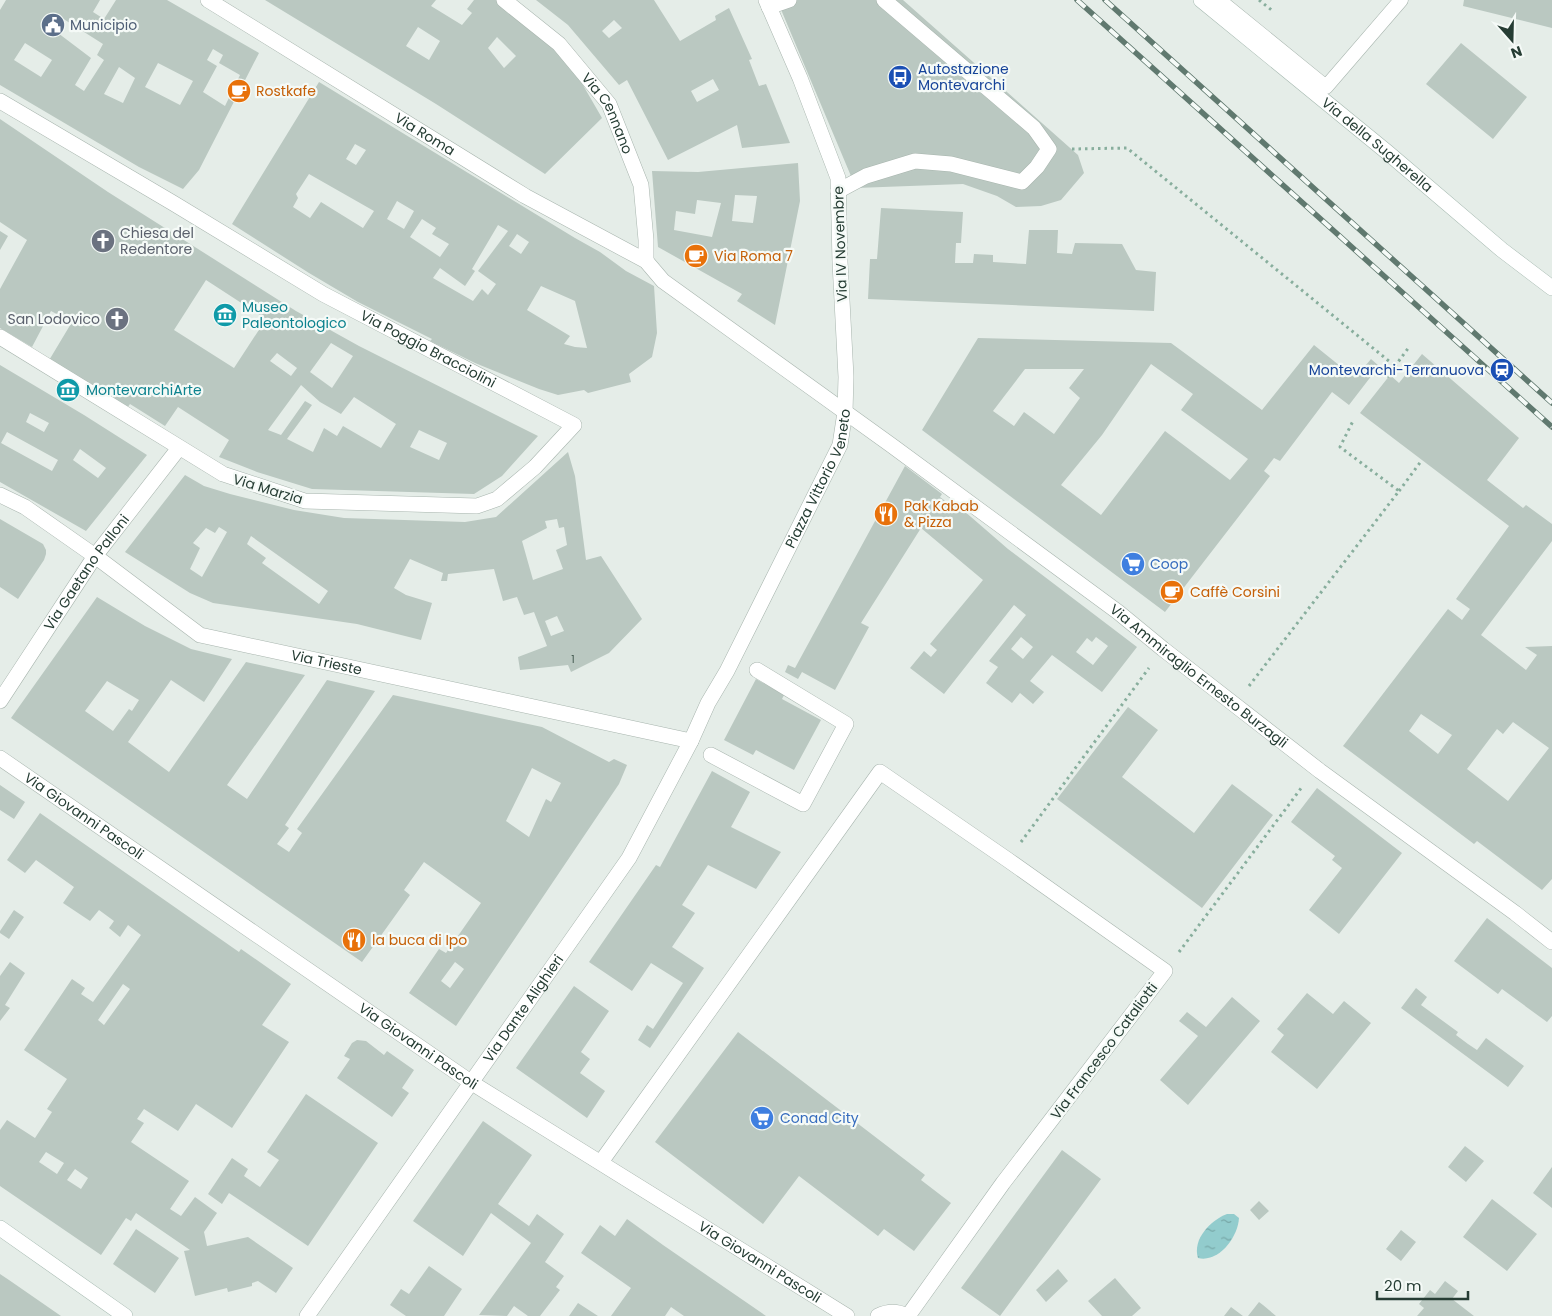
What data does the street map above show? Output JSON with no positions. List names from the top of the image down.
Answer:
{
  "streets": {
    "street": [
      "Via Cennano",
      "Via Roma",
      "Via della Sugherella",
      "Via IV Novembre",
      "Via Poggio Bracciolini",
      "Piazza Vittorio Veneto",
      "Via Marzia",
      "Via Gaetano Palloni",
      "Via Trieste",
      "Via Ammiraglio Ernesto Burzagli",
      "Via Giovanni Pascoli",
      "Via Dante Alighieri",
      "Via Francesco Cataliotti"
    ]
  },
  "crossings": [
    ["Via Cennano", "Via Roma"],
    ["Via Cennano", "Piazza Vittorio Veneto"],
    ["Via Roma", "Piazza Vittorio Veneto"],
    ["Via IV Novembre", "Piazza Vittorio Veneto"],
    ["Via IV Novembre", "Via Ammiraglio Ernesto Burzagli"],
    ["Via Poggio Bracciolini", "Via Marzia"],
    ["Piazza Vittorio Veneto", "Via Trieste"],
    ["Piazza Vittorio Veneto", "Via Ammiraglio Ernesto Burzagli"],
    ["Piazza Vittorio Veneto", "Via Dante Alighieri"],
    ["Via Marzia", "Via Gaetano Palloni"],
    ["Via Gaetano Palloni", "Via Trieste"],
    ["Via Trieste", "Via Dante Alighieri"],
    ["Via Giovanni Pascoli", "Via Dante Alighieri"],
    ["Via Giovanni Pascoli", "Via Francesco Cataliotti"]
  ],
  "places": {
    "public building": ["Municipio"],
    "bus stop": ["Autostazione Montevarchi"],
    "cafe": ["Rostkafe", "Via Roma 7", "Caffè Corsini"],
    "church": ["Chiesa del Redentore", "San Lodovico"],
    "museum": ["Museo Paleontologico", "MontevarchiArte"],
    "station": ["Montevarchi-Terranuova"],
    "restaurant": ["Pak Kabab & Pizza", "la buca di Ipo"],
    "supermarket": ["Coop", "Conad City"]
  },
  "house_numbers": ["1"],
  "scale_bar": "20 m",
  "north": "bottom"
}
